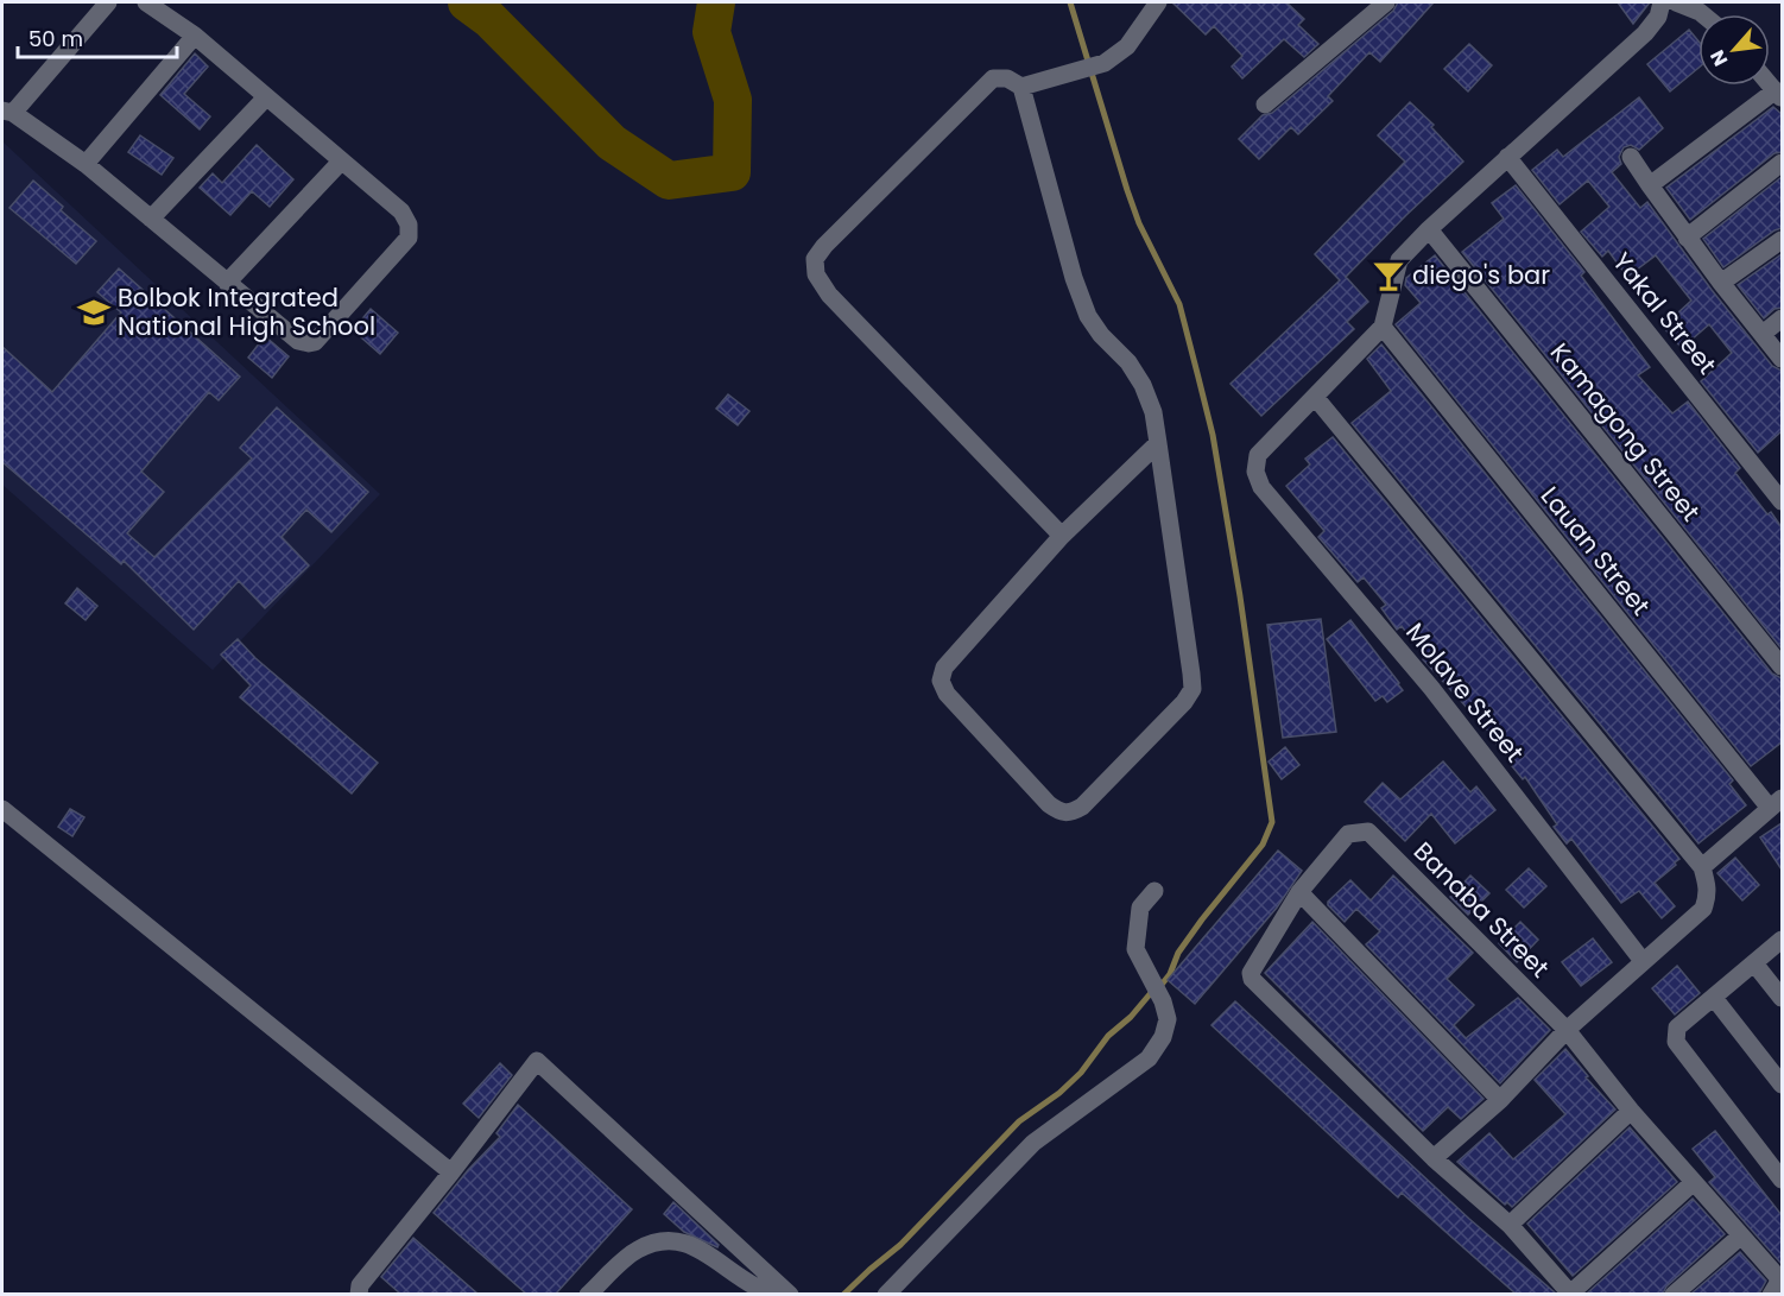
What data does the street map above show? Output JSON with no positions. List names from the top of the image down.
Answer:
{
  "streets": {
    "street": [
      "Yakal Street",
      "Kamagong Street",
      "Lauan Street",
      "Molave Street",
      "Banaba Street"
    ]
  },
  "places": {
    "bar": ["diego's bar"],
    "school or university": ["Bolbok Integrated National High School"]
  },
  "scale_bar": "50 m",
  "north": "bottom left"
}
